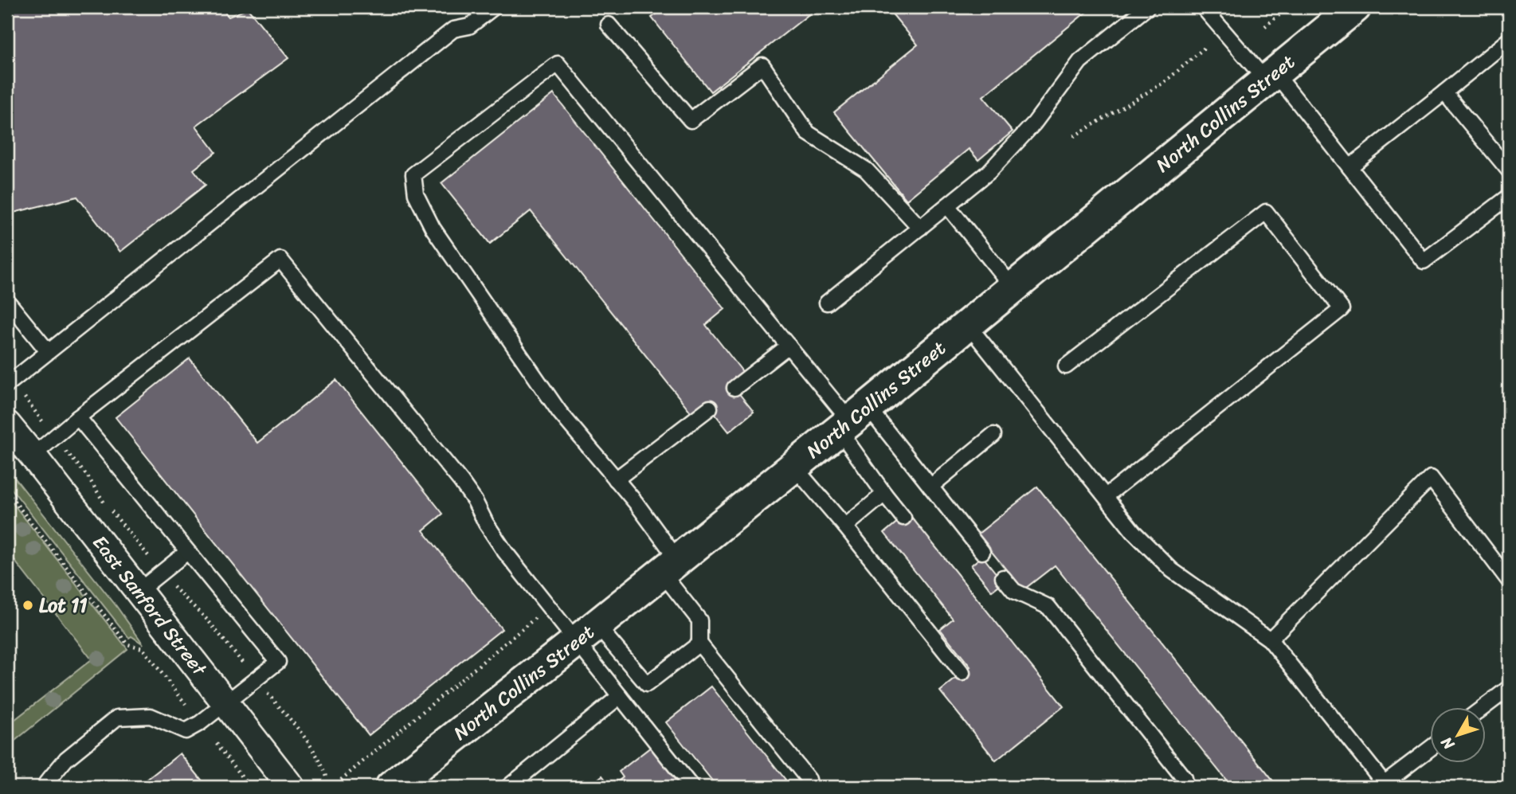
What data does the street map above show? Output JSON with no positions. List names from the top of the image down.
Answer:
{
  "streets": {
    "main road": ["North Collins Street"],
    "street": ["East Sanford Street"]
  },
  "places": ["Lot 11"],
  "north": "bottom left"
}
